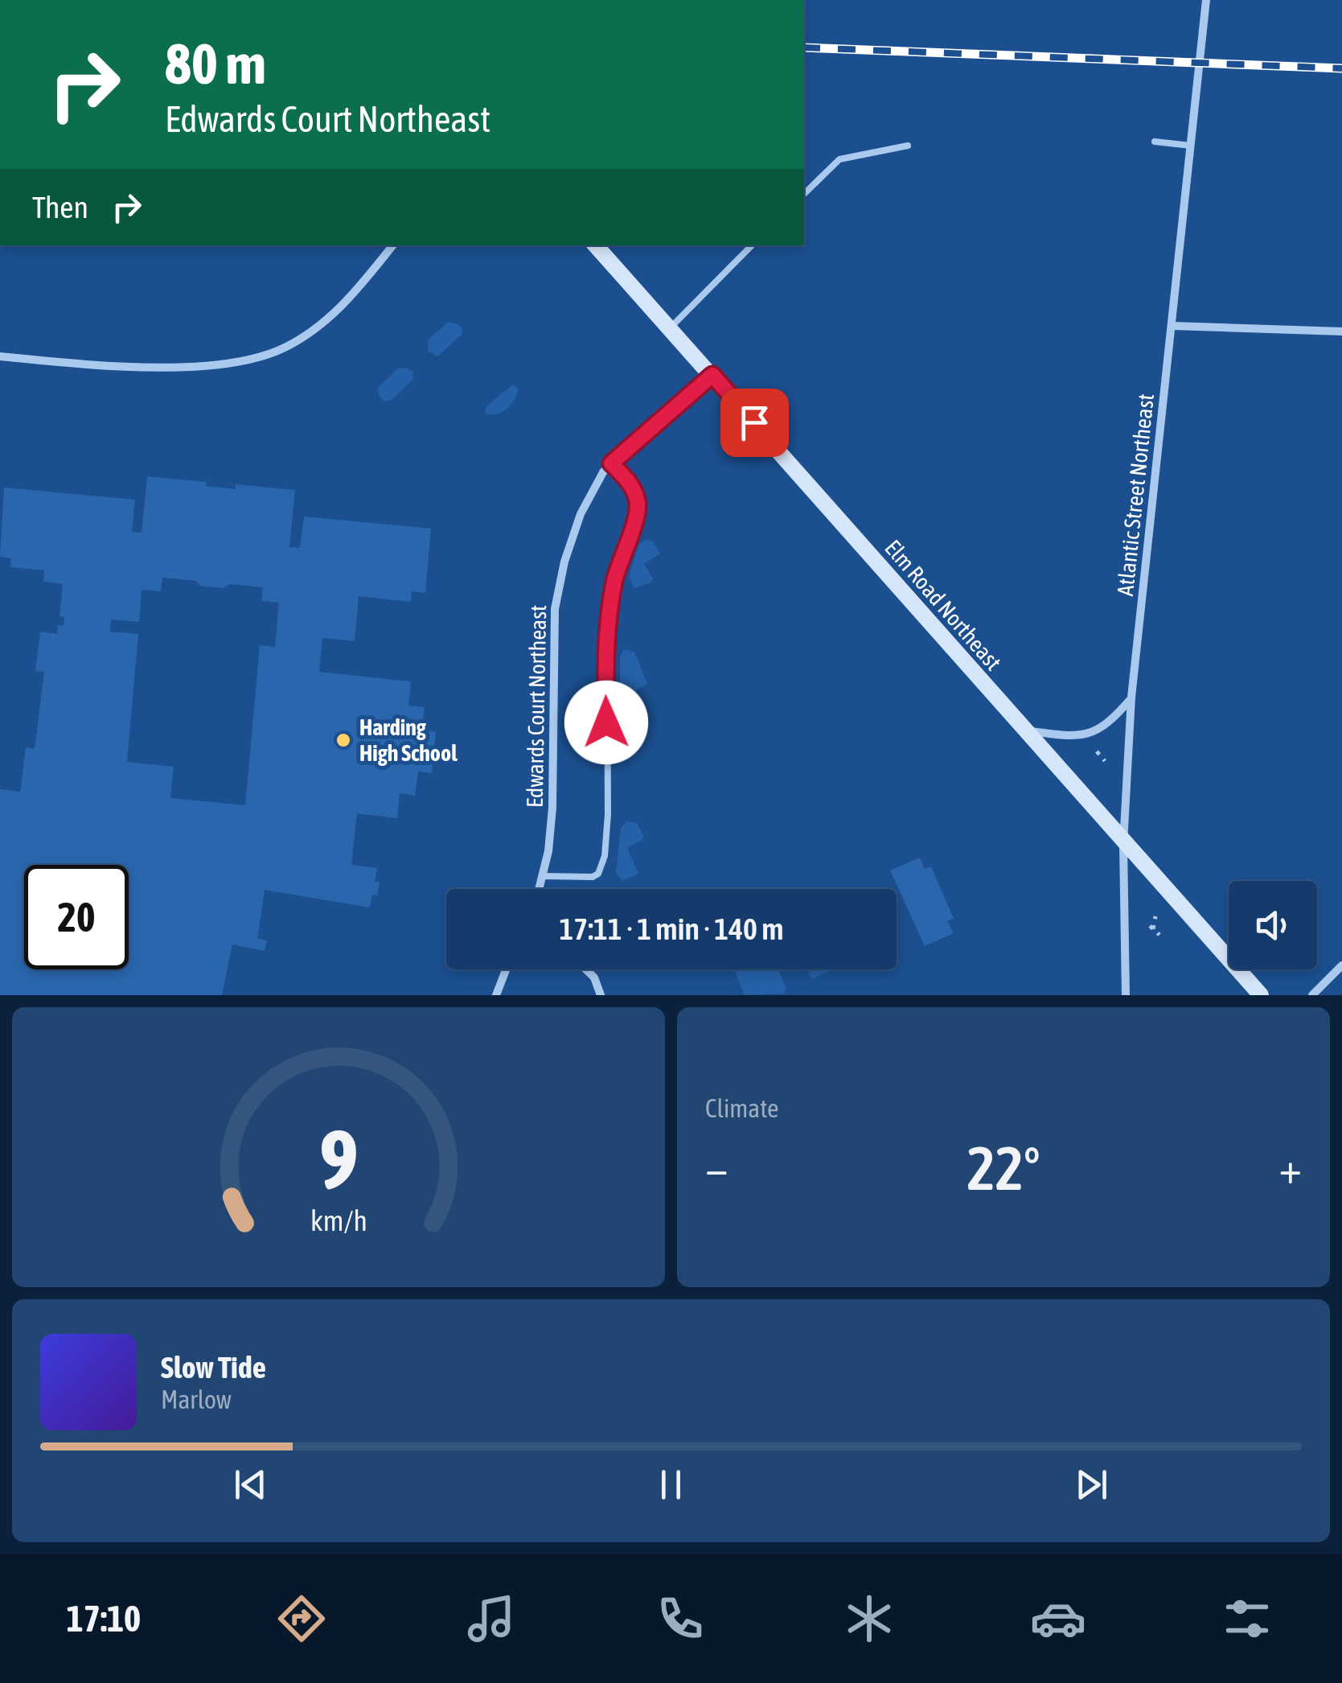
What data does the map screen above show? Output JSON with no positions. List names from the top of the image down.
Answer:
{
  "streets": {
    "main road": ["Elm Road Northeast"],
    "street": ["Atlantic Street Northeast", "Edwards Court Northeast"]
  },
  "crossings": [
    ["Atlantic Street Northeast", "Elm Road Northeast"],
    ["Elm Road Northeast", "Edwards Court Northeast"]
  ],
  "places": ["Harding High School"],
  "page": {
    "turn": ["80 m", "Edwards Court Northeast"],
    "then": "Then",
    "limit": "20",
    "trip": "17:11 · 1 min · 140 m",
    "tile": "Climate",
    "heat": ["−", "22°", "+"],
    "song": ["Slow Tide", "Marlow"],
    "tabs": "17:10",
    "gauge": ["9", "km/h"]
  }
}
